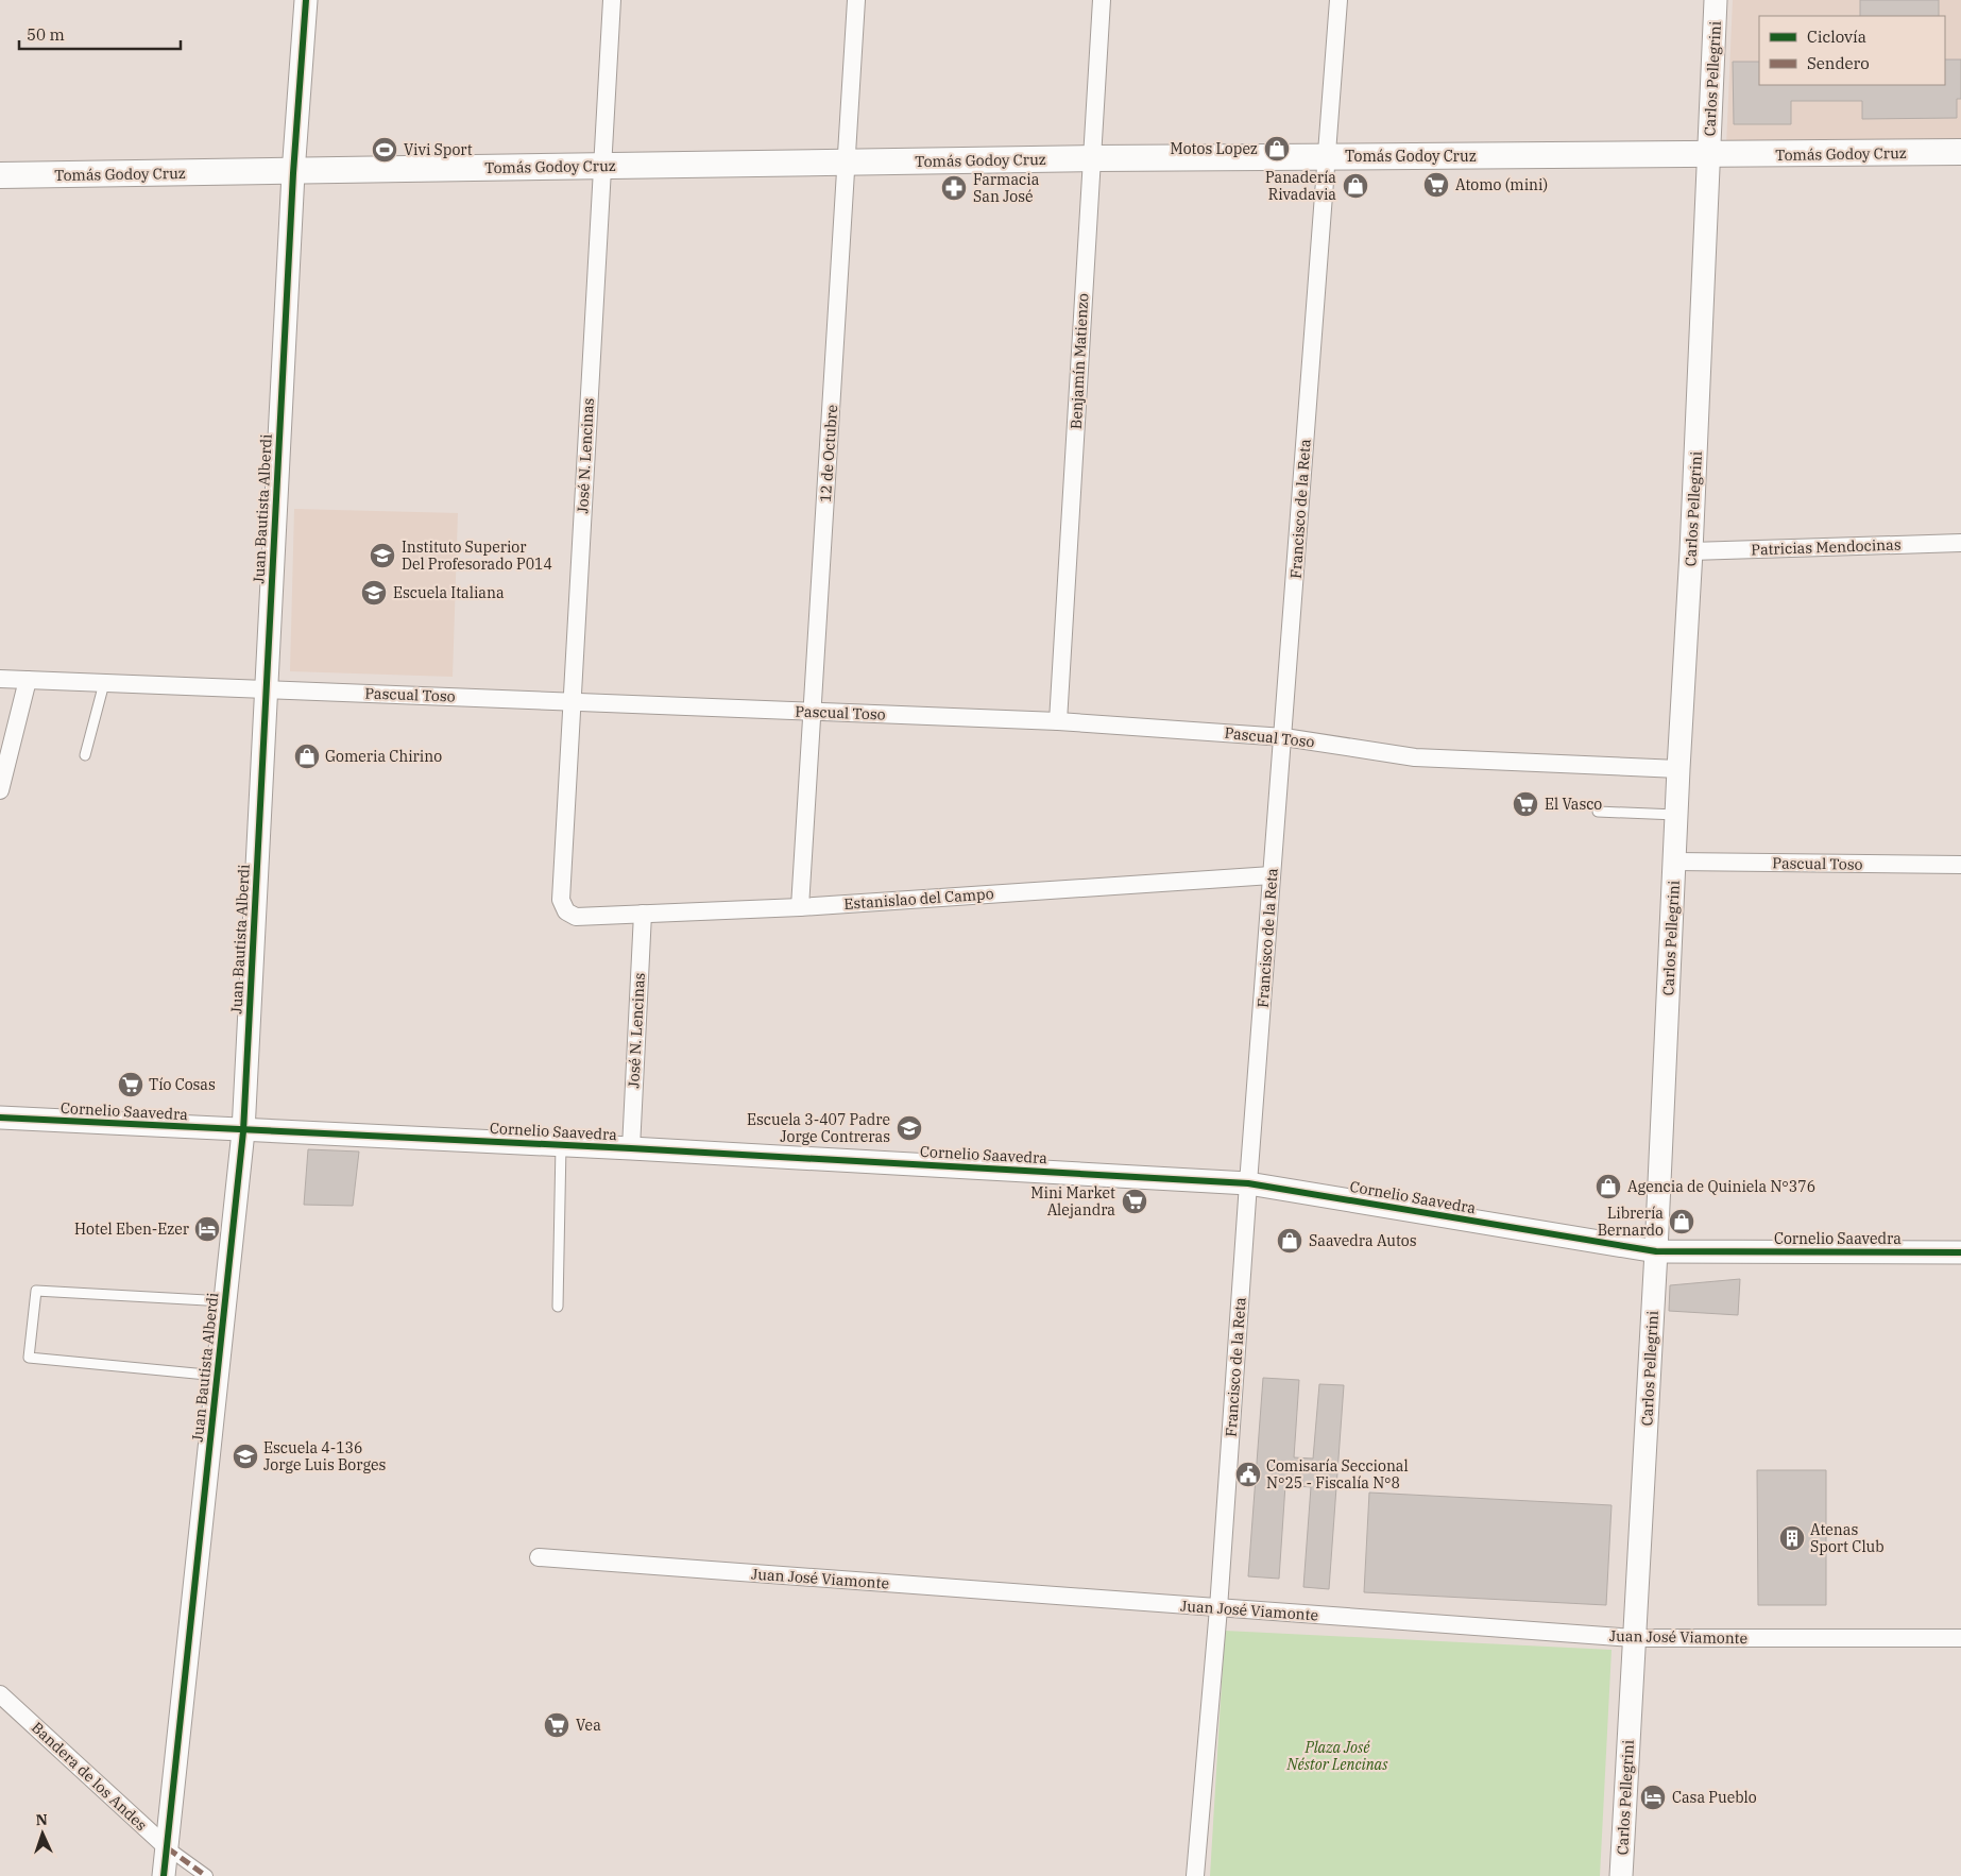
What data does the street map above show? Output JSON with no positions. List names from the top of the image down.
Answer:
{
  "streets": {
    "main road": ["Tomás Godoy Cruz"],
    "street": [
      "Carlos Pellegrini",
      "Benjamín Matienzo",
      "12 de Octubre",
      "José N. Lencinas",
      "Juan Bautista Alberdi",
      "Francisco de la Reta",
      "Patricias Mendocinas",
      "Pascual Toso",
      "Estanislao del Campo",
      "Cornelio Saavedra",
      "Juan José Viamonte",
      "Bandera de los Andes"
    ]
  },
  "crossings": [
    ["Carlos Pellegrini", "Tomás Godoy Cruz"],
    ["Carlos Pellegrini", "Patricias Mendocinas"],
    ["Carlos Pellegrini", "Pascual Toso"],
    ["Carlos Pellegrini", "Cornelio Saavedra"],
    ["Carlos Pellegrini", "Juan José Viamonte"],
    ["Tomás Godoy Cruz", "Benjamín Matienzo"],
    ["Tomás Godoy Cruz", "12 de Octubre"],
    ["Tomás Godoy Cruz", "José N. Lencinas"],
    ["Tomás Godoy Cruz", "Juan Bautista Alberdi"],
    ["Tomás Godoy Cruz", "Francisco de la Reta"],
    ["Benjamín Matienzo", "Pascual Toso"],
    ["12 de Octubre", "Pascual Toso"],
    ["12 de Octubre", "Estanislao del Campo"],
    ["José N. Lencinas", "Pascual Toso"],
    ["José N. Lencinas", "Estanislao del Campo"],
    ["José N. Lencinas", "Cornelio Saavedra"],
    ["Juan Bautista Alberdi", "Pascual Toso"],
    ["Juan Bautista Alberdi", "Cornelio Saavedra"],
    ["Juan Bautista Alberdi", "Bandera de los Andes"],
    ["Francisco de la Reta", "Pascual Toso"],
    ["Francisco de la Reta", "Estanislao del Campo"],
    ["Francisco de la Reta", "Cornelio Saavedra"],
    ["Francisco de la Reta", "Juan José Viamonte"]
  ],
  "parks": ["Plaza José Néstor Lencinas"],
  "places": {
    "shop": [
      "Motos Lopez",
      "Panadería Rivadavia",
      "Gomeria Chirino",
      "Agencia de Quiniela N°376",
      "Librería Bernardo",
      "Saavedra Autos"
    ],
    "sports": ["Vivi Sport"],
    "supermarket": [
      "Atomo (mini)",
      "El Vasco",
      "Tío Cosas",
      "Mini Market Alejandra",
      "Vea"
    ],
    "pharmacy": ["Farmacia San José"],
    "school or university": [
      "Instituto Superior Del Profesorado P014",
      "Escuela Italiana",
      "Escuela 3-407 Padre Jorge Contreras",
      "Escuela 4-136 Jorge Luis Borges"
    ],
    "hotel": ["Hotel Eben-Ezer", "Casa Pueblo"],
    "public building": ["Comisaría Seccional N°25 - Fiscalía N°8"],
    "building": ["Atenas Sport Club"]
  },
  "legend": ["Ciclovía", "Sendero"],
  "scale_bar": "50 m",
  "north": "top"
}
